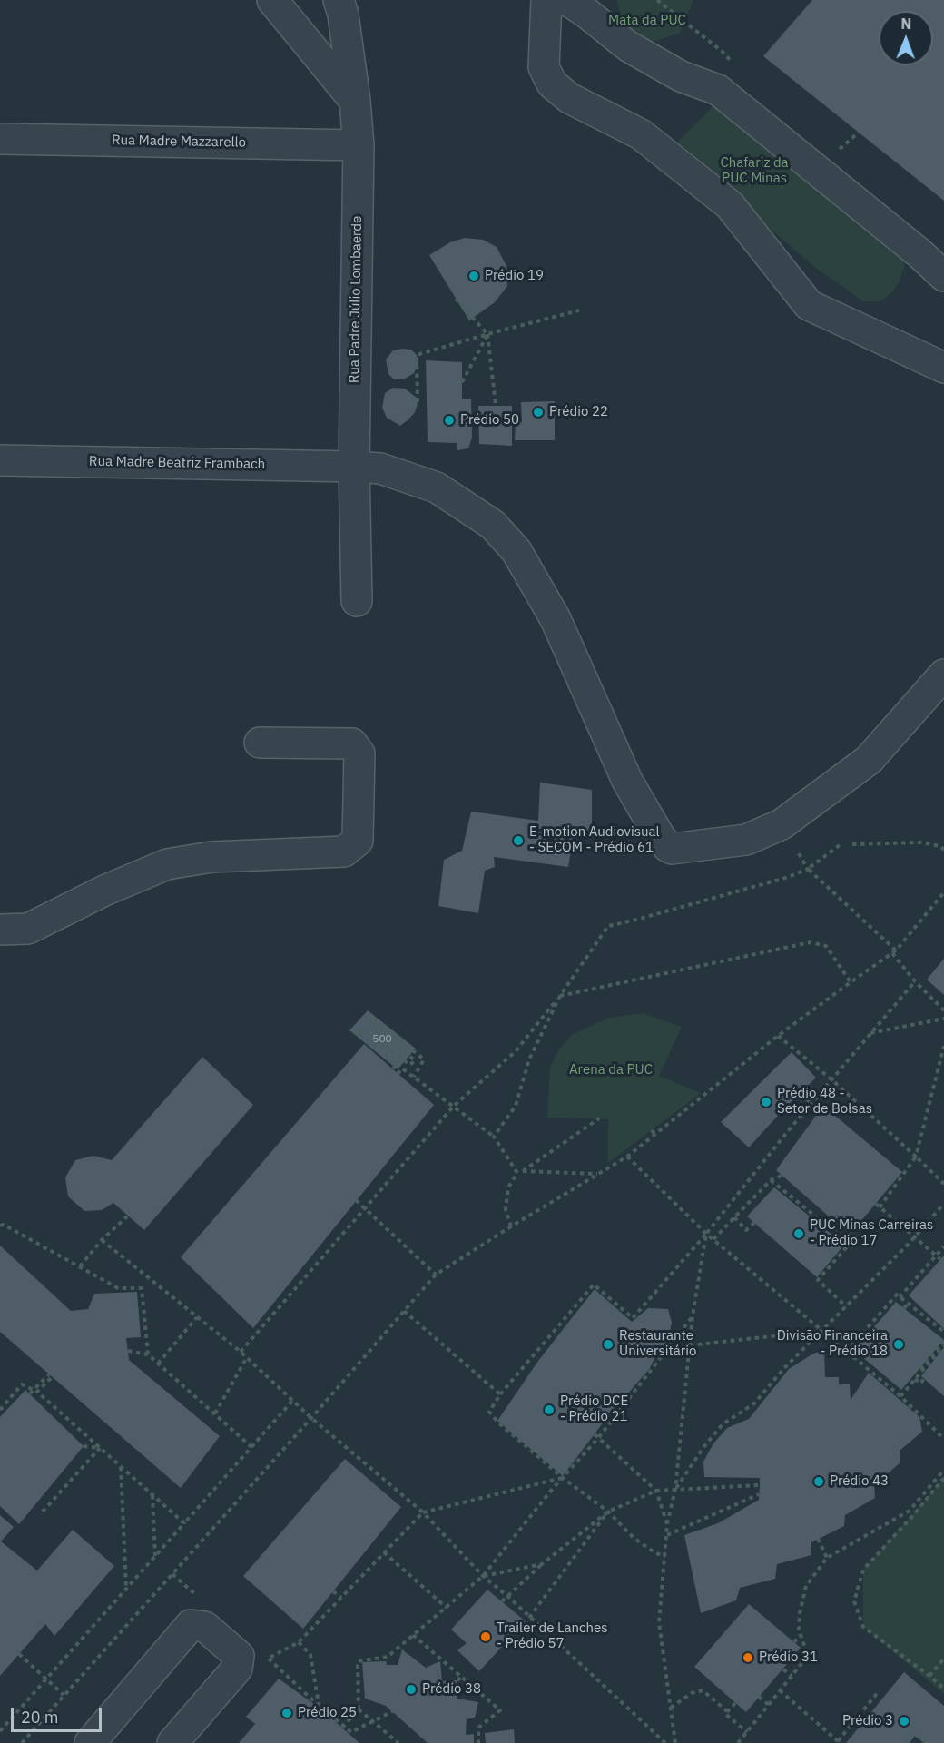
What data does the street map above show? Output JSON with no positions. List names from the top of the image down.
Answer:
{
  "streets": {
    "street": ["Rua Madre Mazzarello", "Rua Padre Júlio Lombaerde", "Rua Madre Beatriz Frambach"]
  },
  "crossings": [
    ["Rua Madre Mazzarello", "Rua Padre Júlio Lombaerde"],
    ["Rua Padre Júlio Lombaerde", "Rua Madre Beatriz Frambach"]
  ],
  "parks": ["Mata da PUC", "Chafariz da PUC Minas", "Arena da PUC"],
  "places": [
    "Prédio 19",
    "Prédio 22",
    "Prédio 50",
    "E-motion Audiovisual - SECOM - Prédio 61",
    "Prédio 48 - Setor de Bolsas",
    "PUC Minas Carreiras - Prédio 17",
    "Restaurante Universitário",
    "Divisão Financeira - Prédio 18",
    "Prédio DCE - Prédio 21",
    "Prédio 43",
    "Trailer de Lanches - Prédio 57",
    "Prédio 31",
    "Prédio 38",
    "Prédio 25",
    "Prédio 3"
  ],
  "house_numbers": ["500"],
  "scale_bar": "20 m",
  "north": "top"
}
